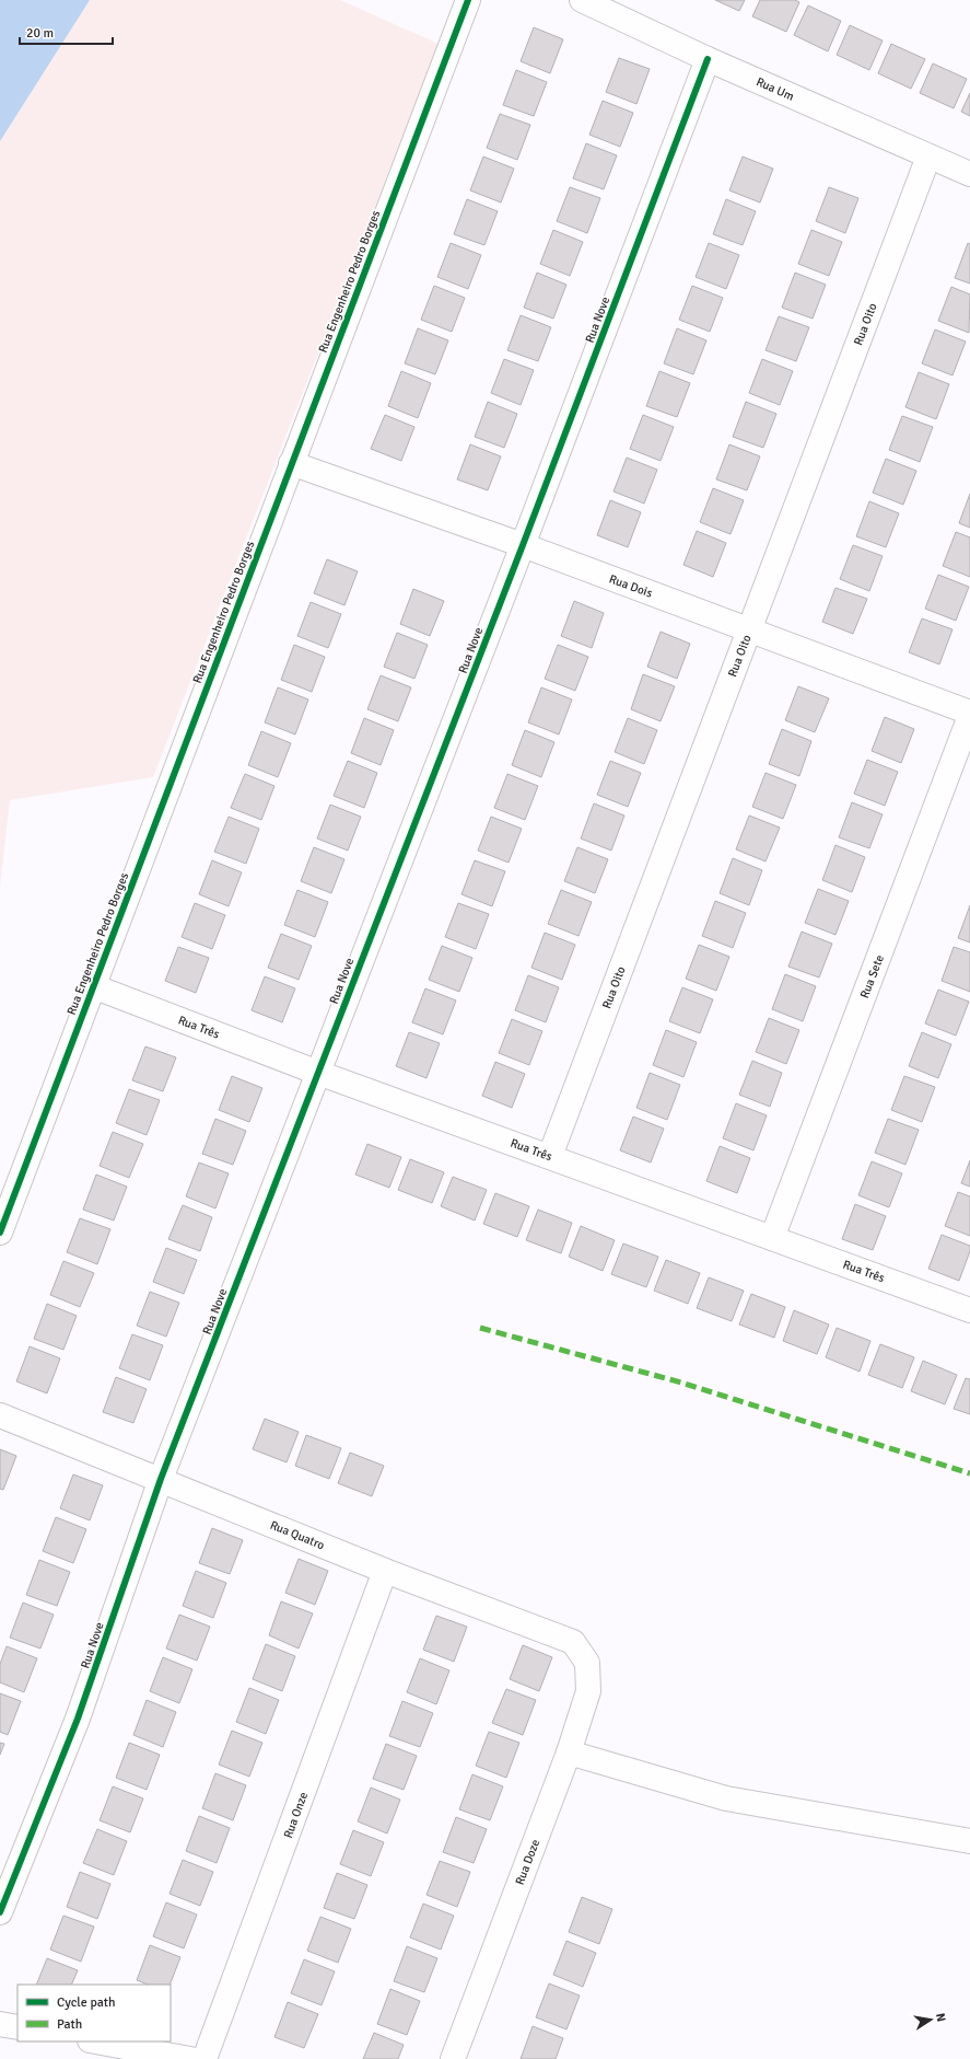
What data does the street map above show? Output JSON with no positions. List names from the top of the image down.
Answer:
{
  "streets": {
    "street": [
      "Rua Um",
      "Rua Engenheiro Pedro Borges",
      "Rua Nove",
      "Rua Oito",
      "Rua Dois",
      "Rua Sete",
      "Rua Três",
      "Rua Quatro",
      "Rua Onze",
      "Rua Doze"
    ]
  },
  "crossings": [
    ["Rua Um", "Rua Nove"],
    ["Rua Um", "Rua Oito"],
    ["Rua Engenheiro Pedro Borges", "Rua Dois"],
    ["Rua Engenheiro Pedro Borges", "Rua Três"],
    ["Rua Nove", "Rua Dois"],
    ["Rua Nove", "Rua Três"],
    ["Rua Nove", "Rua Quatro"],
    ["Rua Oito", "Rua Dois"],
    ["Rua Oito", "Rua Três"],
    ["Rua Sete", "Rua Três"],
    ["Rua Quatro", "Rua Onze"],
    ["Rua Quatro", "Rua Doze"]
  ],
  "legend": ["Cycle path", "Path"],
  "scale_bar": "20 m",
  "north": "right"
}
